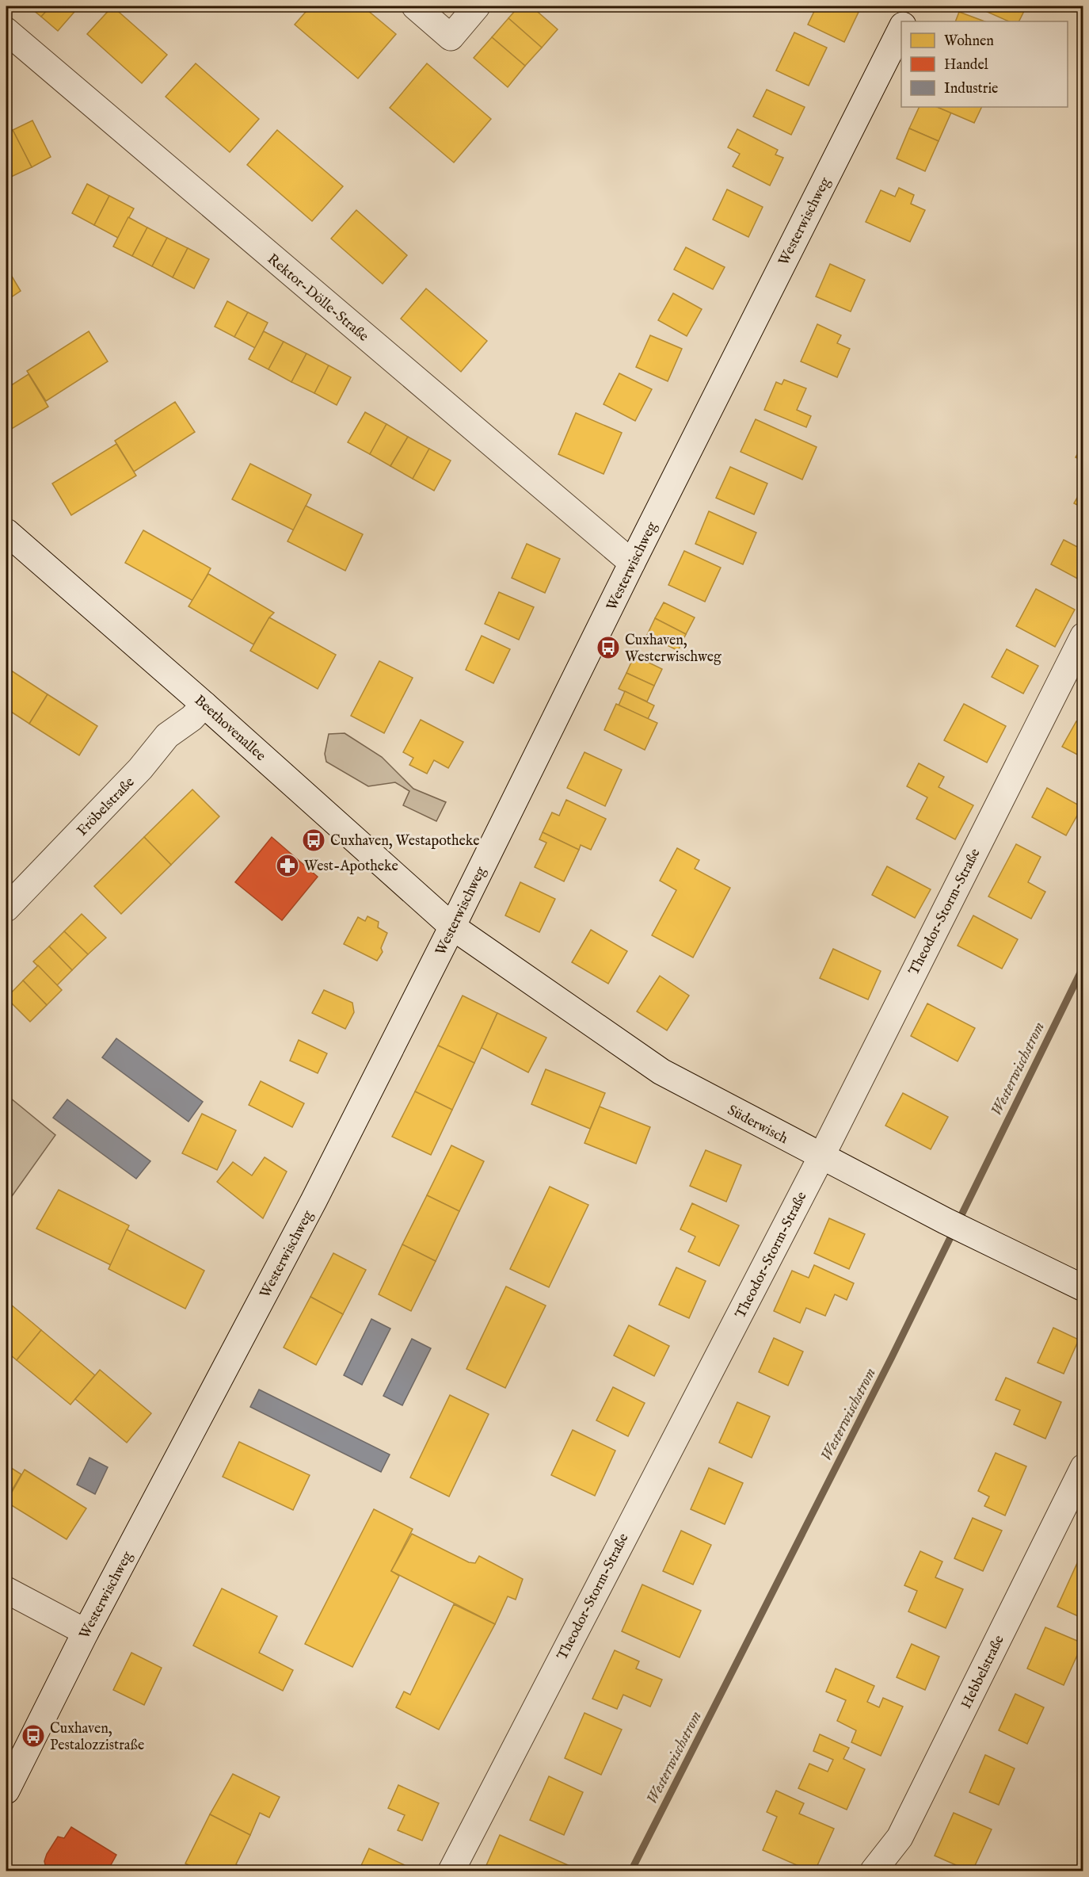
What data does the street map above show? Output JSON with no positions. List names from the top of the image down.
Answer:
{
  "streets": {
    "street": [
      "Westerwischweg",
      "Rektor-Dölle-Straße",
      "Beethovenallee",
      "Fröbelstraße",
      "Theodor-Storm-Straße",
      "Süderwisch",
      "Hebbelstraße"
    ]
  },
  "crossings": [
    ["Westerwischweg", "Rektor-Dölle-Straße"],
    ["Westerwischweg", "Beethovenallee"],
    ["Westerwischweg", "Süderwisch"],
    ["Beethovenallee", "Fröbelstraße"],
    ["Beethovenallee", "Süderwisch"],
    ["Theodor-Storm-Straße", "Süderwisch"]
  ],
  "water": ["Westerwischstrom"],
  "places": {
    "bus stop": ["Cuxhaven, Westerwischweg", "Cuxhaven, Westapotheke", "Cuxhaven, Pestalozzistraße"],
    "pharmacy": ["West-Apotheke"]
  },
  "legend": ["Wohnen", "Handel", "Industrie"]
}
